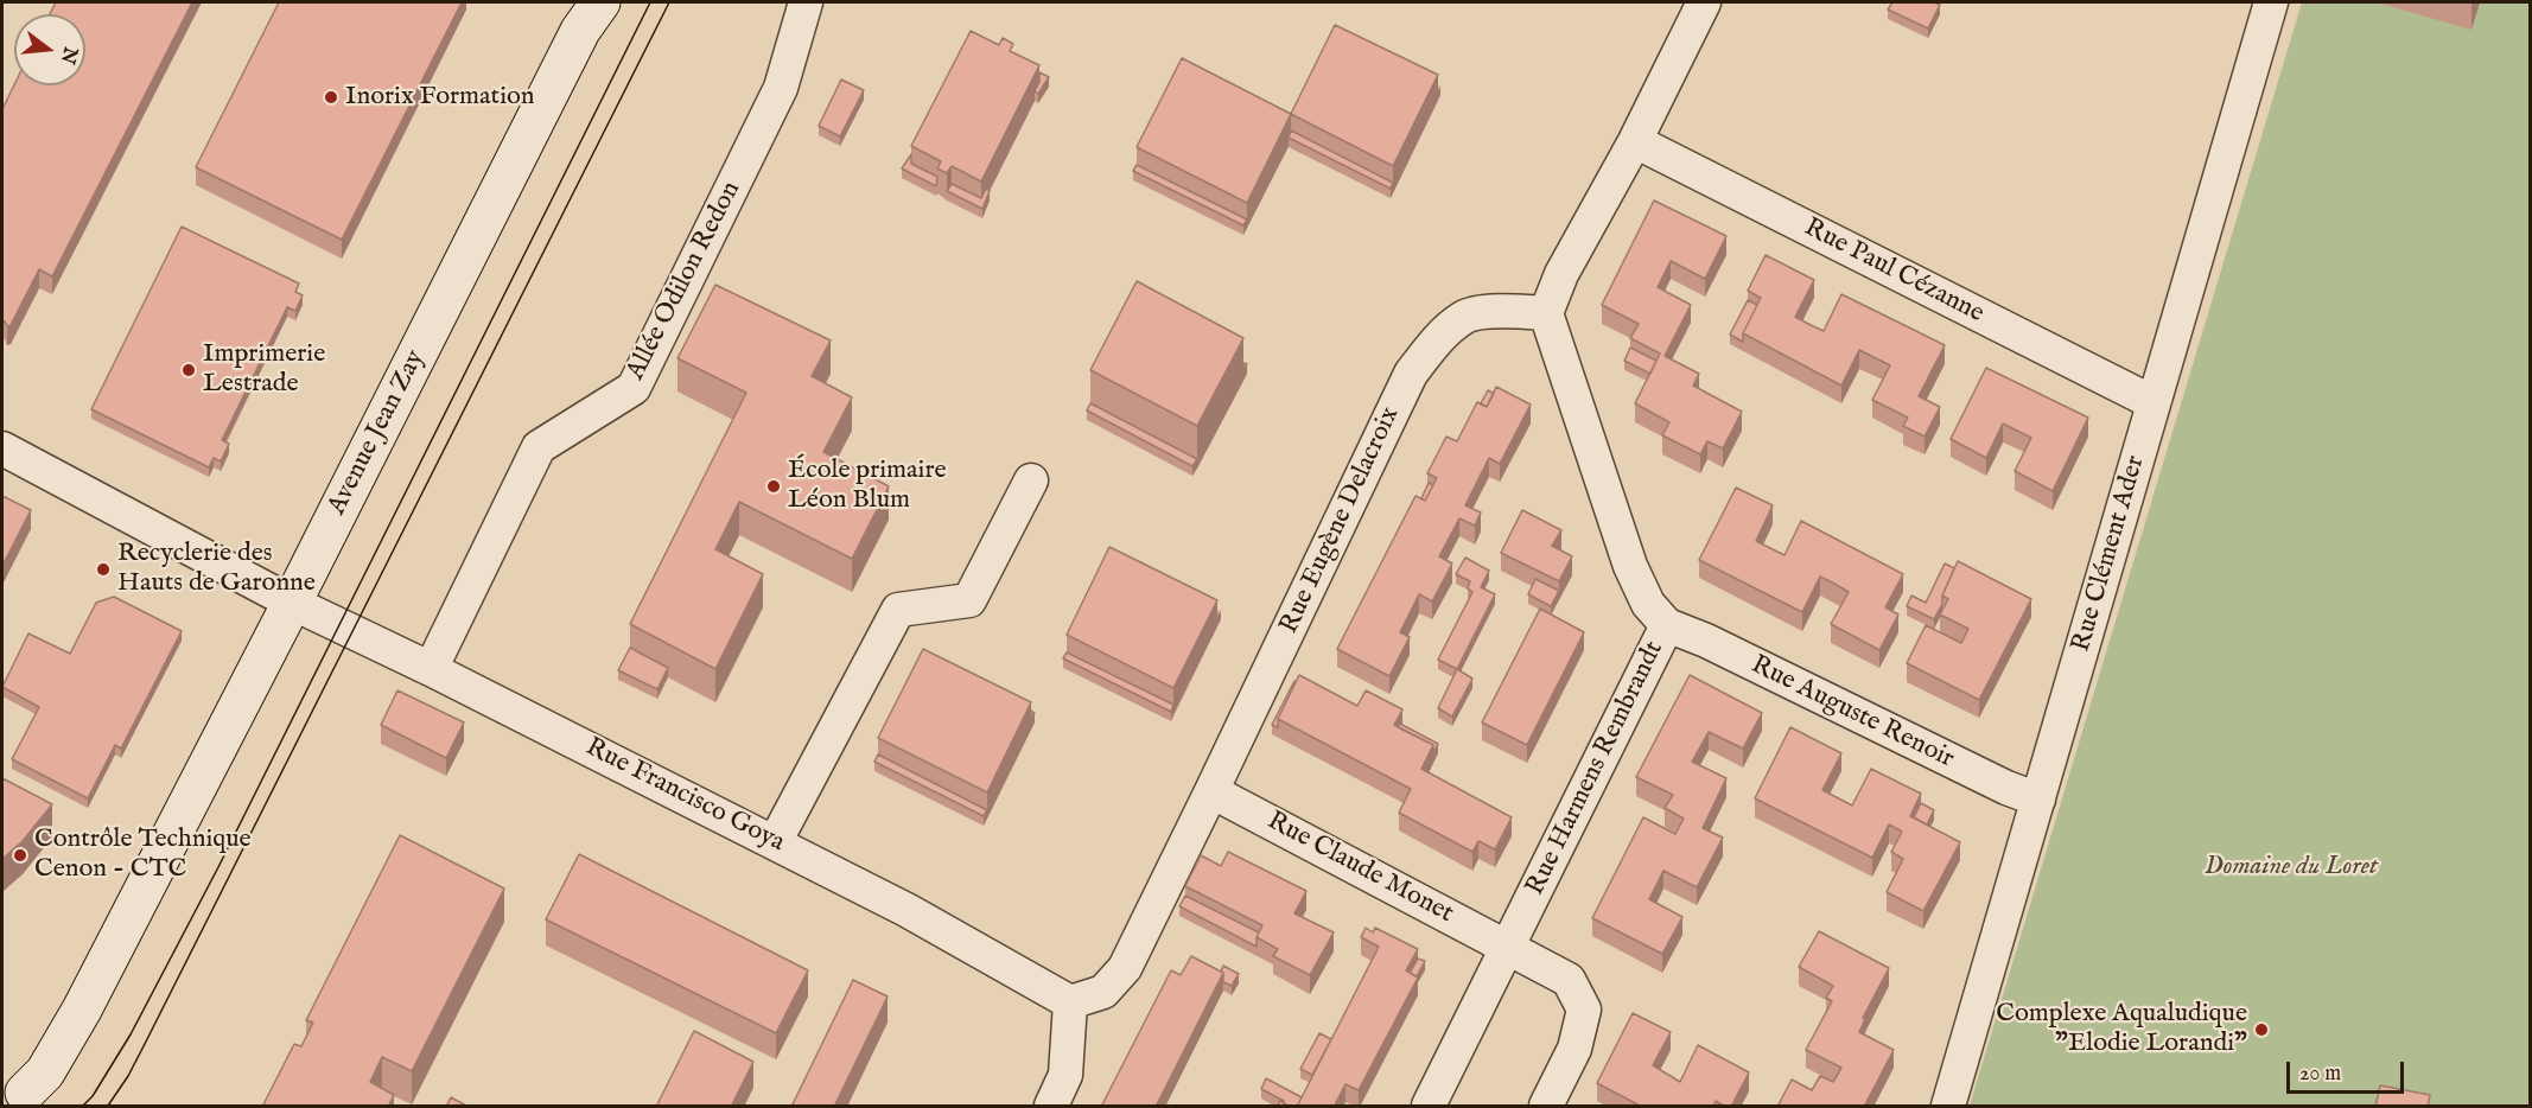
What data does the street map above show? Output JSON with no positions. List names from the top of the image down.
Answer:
{
  "streets": {
    "street": [
      "Rue Paul Cézanne",
      "Allée Odilon Redon",
      "Avenue Jean Zay",
      "Rue Eugène Delacroix",
      "Rue Clément Ader",
      "Rue Auguste Renoir",
      "Rue Harmens Rembrandt",
      "Rue Francisco Goya",
      "Rue Claude Monet"
    ]
  },
  "crossings": [
    ["Rue Paul Cézanne", "Rue Clément Ader"],
    ["Allée Odilon Redon", "Rue Francisco Goya"],
    ["Avenue Jean Zay", "Rue Francisco Goya"],
    ["Rue Eugène Delacroix", "Rue Harmens Rembrandt"],
    ["Rue Eugène Delacroix", "Rue Francisco Goya"],
    ["Rue Eugène Delacroix", "Rue Claude Monet"],
    ["Rue Clément Ader", "Rue Auguste Renoir"],
    ["Rue Auguste Renoir", "Rue Harmens Rembrandt"],
    ["Rue Harmens Rembrandt", "Rue Claude Monet"]
  ],
  "parks": ["Domaine du Loret"],
  "places": [
    "Inorix Formation",
    "Imprimerie Lestrade",
    "École primaire Léon Blum",
    "Recyclerie des Hauts de Garonne",
    "Contrôle Technique Cenon - CTC",
    "Complexe Aqualudique \"Elodie Lorandi\""
  ],
  "scale_bar": "20 m",
  "north": "right"
}
